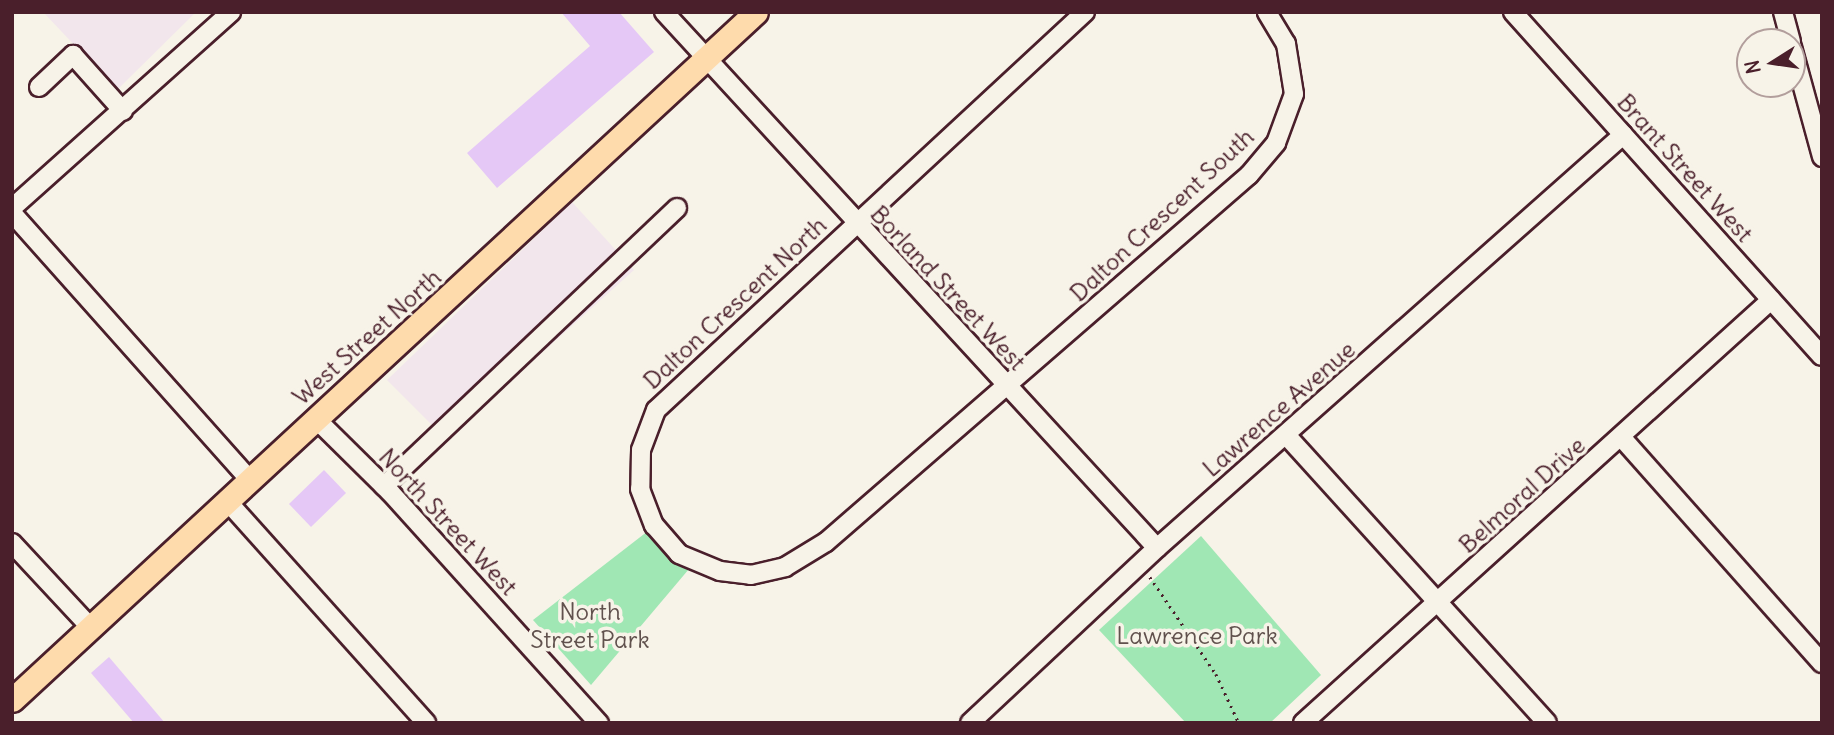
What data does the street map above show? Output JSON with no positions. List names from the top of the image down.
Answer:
{
  "streets": {
    "main road": ["West Street North"],
    "street": [
      "Brant Street West",
      "Dalton Crescent South",
      "Borland Street West",
      "Dalton Crescent North",
      "Lawrence Avenue",
      "Belmoral Drive",
      "North Street West"
    ]
  },
  "crossings": [
    ["Brant Street West", "Lawrence Avenue"],
    ["Brant Street West", "Belmoral Drive"],
    ["Dalton Crescent South", "Borland Street West"],
    ["Dalton Crescent South", "Dalton Crescent North"],
    ["Borland Street West", "Dalton Crescent North"],
    ["Borland Street West", "West Street North"],
    ["Borland Street West", "Lawrence Avenue"],
    ["West Street North", "North Street West"]
  ],
  "parks": ["North Street Park", "Lawrence Park"],
  "north": "left"
}
